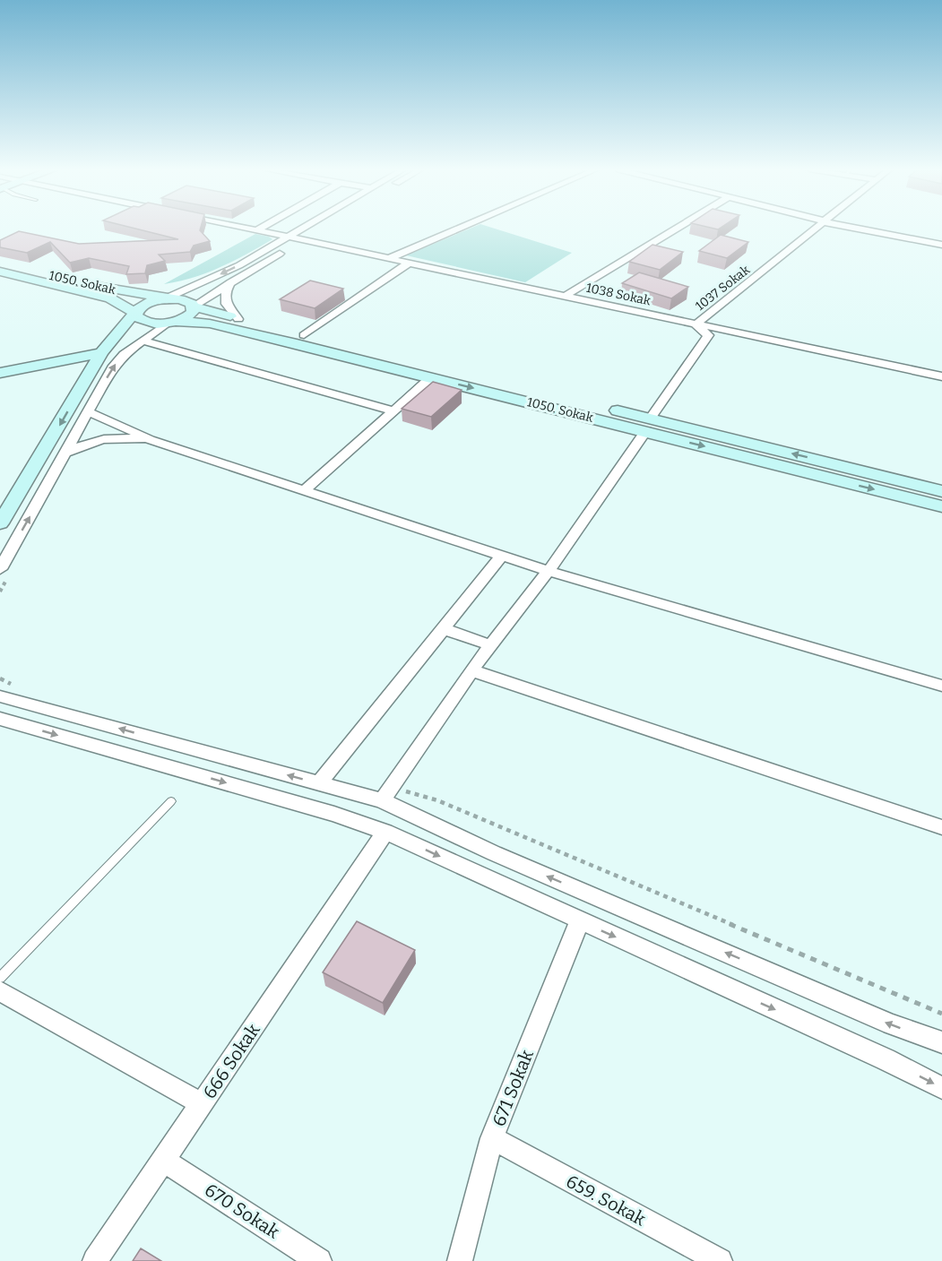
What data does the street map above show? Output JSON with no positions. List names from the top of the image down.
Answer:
{
  "streets": {
    "street": [
      "1050. Sokak",
      "1037 Sokak",
      "1038 Sokak",
      "666 Sokak",
      "671 Sokak",
      "659. Sokak",
      "670 Sokak"
    ]
  },
  "crossings": [
    ["1037 Sokak", "1038 Sokak"],
    ["666 Sokak", "670 Sokak"],
    ["671 Sokak", "659. Sokak"]
  ]
}
